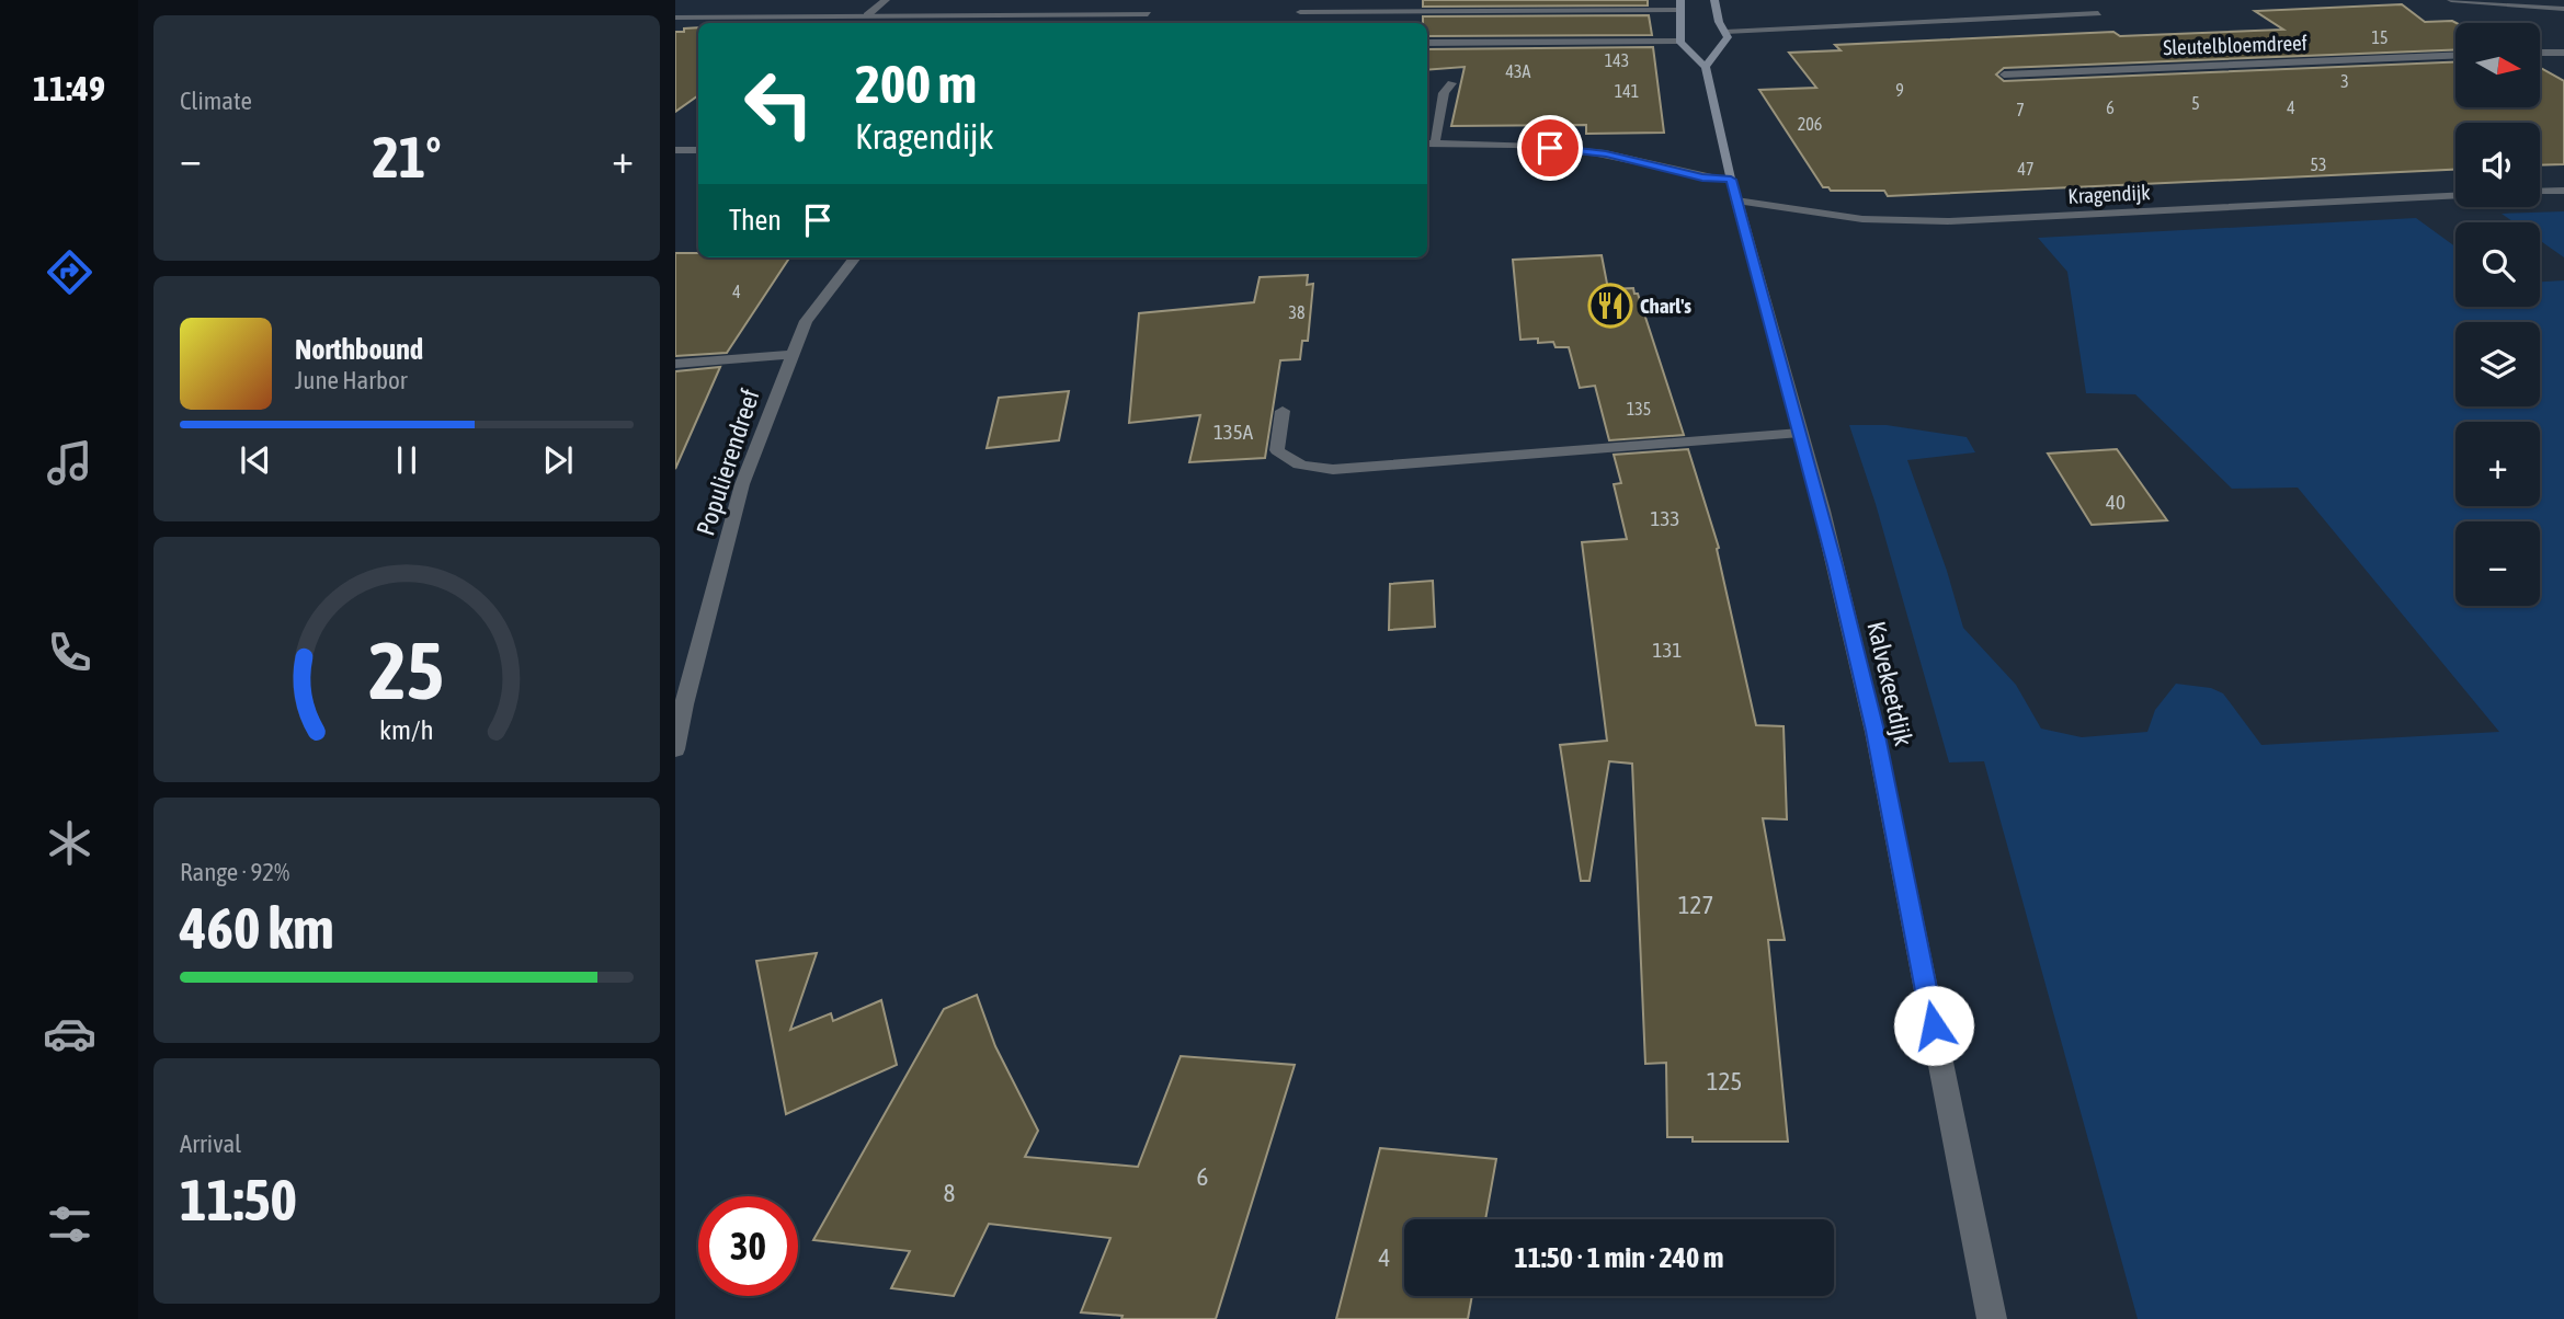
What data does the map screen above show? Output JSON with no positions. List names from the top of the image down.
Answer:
{
  "streets": {
    "street": [
      "Sleutelbloemdreef",
      "Kragendijk",
      "Populierendreef",
      "Kalvekeetdijk"
    ]
  },
  "crossings": [
    ["Kragendijk", "Kalvekeetdijk"]
  ],
  "places": {
    "restaurant": ["Charl's"]
  },
  "house_numbers": [
    "15",
    "143",
    "43A",
    "3",
    "9",
    "141",
    "5",
    "6",
    "4",
    "7",
    "206",
    "53",
    "47",
    "4",
    "38",
    "135",
    "135A",
    "40",
    "133",
    "131",
    "127",
    "125",
    "6",
    "8",
    "4"
  ],
  "north": "right",
  "page": {
    "tabs": "11:49",
    "tile": [
      "Climate",
      ["Range · 92%", "460 km"],
      ["Arrival", "11:50"]
    ],
    "map_buttons": ["+", "−"],
    "turn": ["200 m", "Kragendijk"],
    "heat": ["−", "21°", "+"],
    "then": "Then",
    "song": ["Northbound", "June Harbor"],
    "limit": "30",
    "trip": "11:50 · 1 min · 240 m",
    "gauge": ["25", "km/h"]
  }
}
